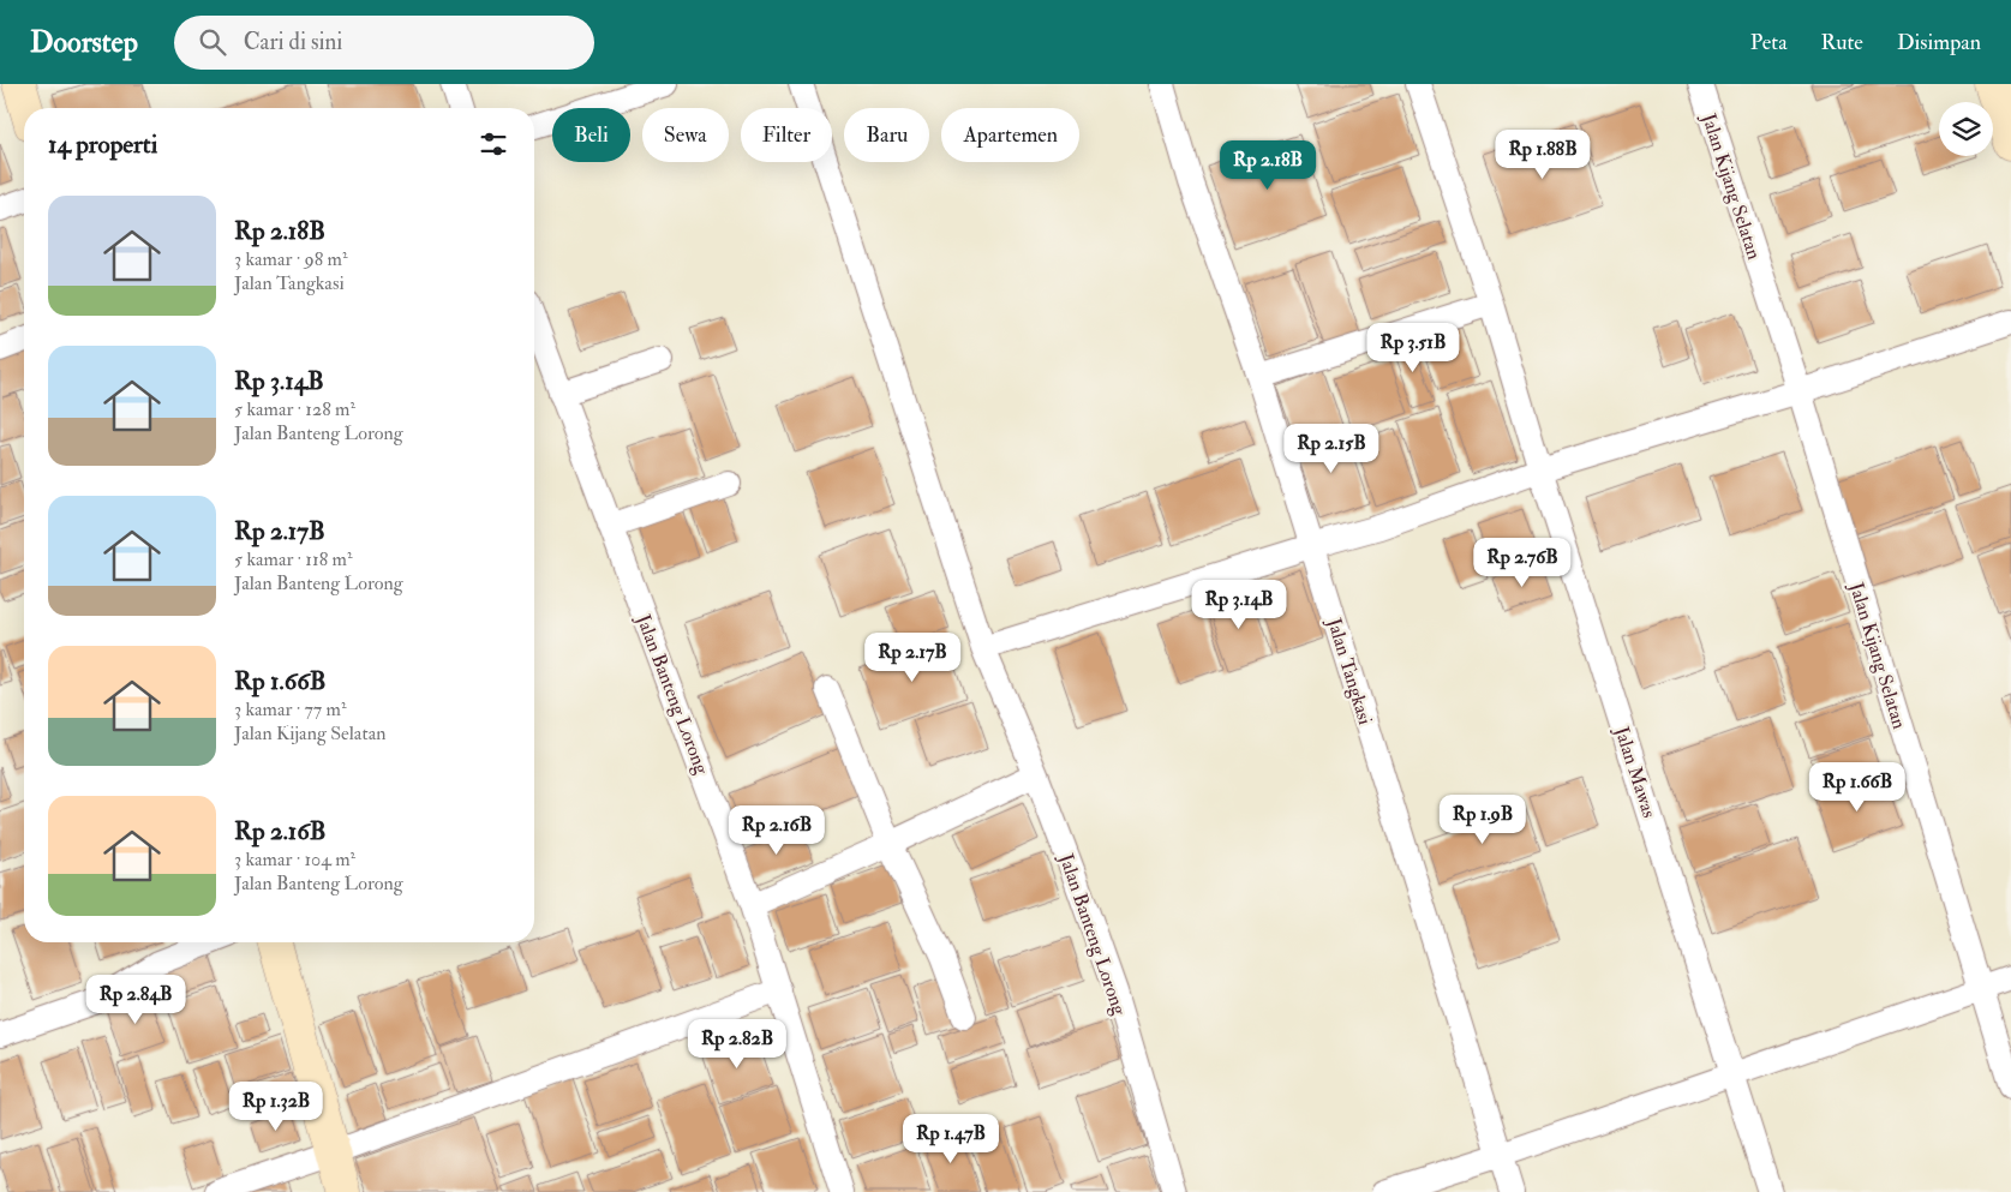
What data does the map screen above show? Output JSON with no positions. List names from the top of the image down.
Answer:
{
  "streets": {
    "street": [
      "Jalan Kijang Selatan",
      "Jalan Tangkasi",
      "Jalan Banteng Lorong",
      "Jalan Mawas"
    ]
  },
  "page": {
    "header": "Doorstep",
    "search": "Cari di sini",
    "nav": ["Peta", "Rute", "Disimpan"],
    "chip": [
      "Beli",
      "Sewa",
      "Filter",
      "Baru",
      "Apartemen"
    ],
    "heading": "14 properti",
    "price": [
      "Rp 1.88B",
      "Rp 2.18B",
      "Rp 3.51B",
      "Rp 2.15B",
      "Rp 2.76B",
      "Rp 3.14B",
      "Rp 2.17B",
      "Rp 1.66B",
      "Rp 1.9B",
      "Rp 2.16B",
      "Rp 2.84B",
      "Rp 2.82B",
      "Rp 1.32B",
      "Rp 1.47B"
    ],
    "list": [
      {
        "name": "Rp 2.18B",
        "note": "3 kamar · 98 m² · Jalan Tangkasi"
      },
      {
        "name": "Rp 3.14B",
        "note": "5 kamar · 128 m² · Jalan Banteng Lorong"
      },
      {
        "name": "Rp 2.17B",
        "note": "5 kamar · 118 m² · Jalan Banteng Lorong"
      },
      {
        "name": "Rp 1.66B",
        "note": "3 kamar · 77 m² · Jalan Kijang Selatan"
      },
      {
        "name": "Rp 2.16B",
        "note": "3 kamar · 104 m² · Jalan Banteng Lorong"
      }
    ]
  }
}
